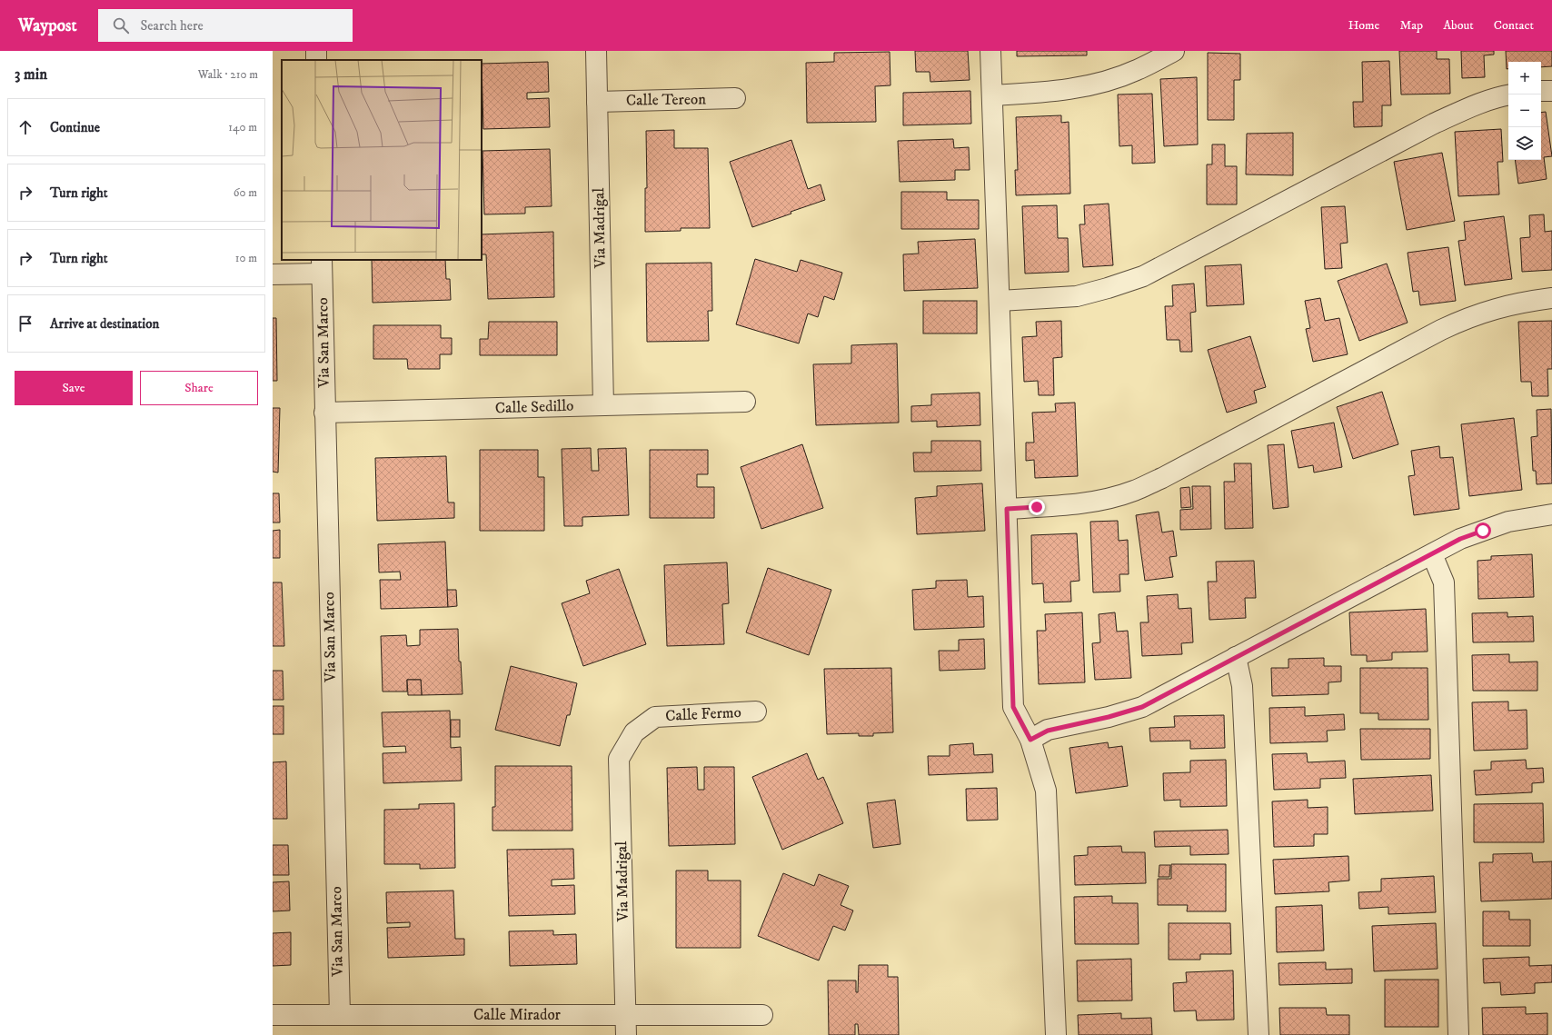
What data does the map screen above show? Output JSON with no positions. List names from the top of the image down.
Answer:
{
  "streets": {
    "street": [
      "Calle Tereon",
      "Via Madrigal",
      "Via San Marco",
      "Calle Sedillo",
      "Calle Fermo",
      "Calle Mirador"
    ]
  },
  "crossings": [
    ["Calle Tereon", "Via Madrigal"],
    ["Via Madrigal", "Calle Sedillo"],
    ["Via Madrigal", "Calle Fermo"],
    ["Via Madrigal", "Calle Mirador"],
    ["Via San Marco", "Calle Sedillo"],
    ["Via San Marco", "Calle Mirador"]
  ],
  "page": {
    "header": "Waypost",
    "search": "Search here",
    "nav": [
      "Home",
      "Map",
      "About",
      "Contact"
    ],
    "heading": ["3 min", "Walk · 210 m"],
    "map_buttons": ["+", "−"],
    "list": [
      ["Continue", "140 m"],
      ["Turn right", "60 m"],
      ["Turn right", "10 m"],
      "Arrive at destination"
    ],
    "buttons": ["Save", "Share"]
  }
}
